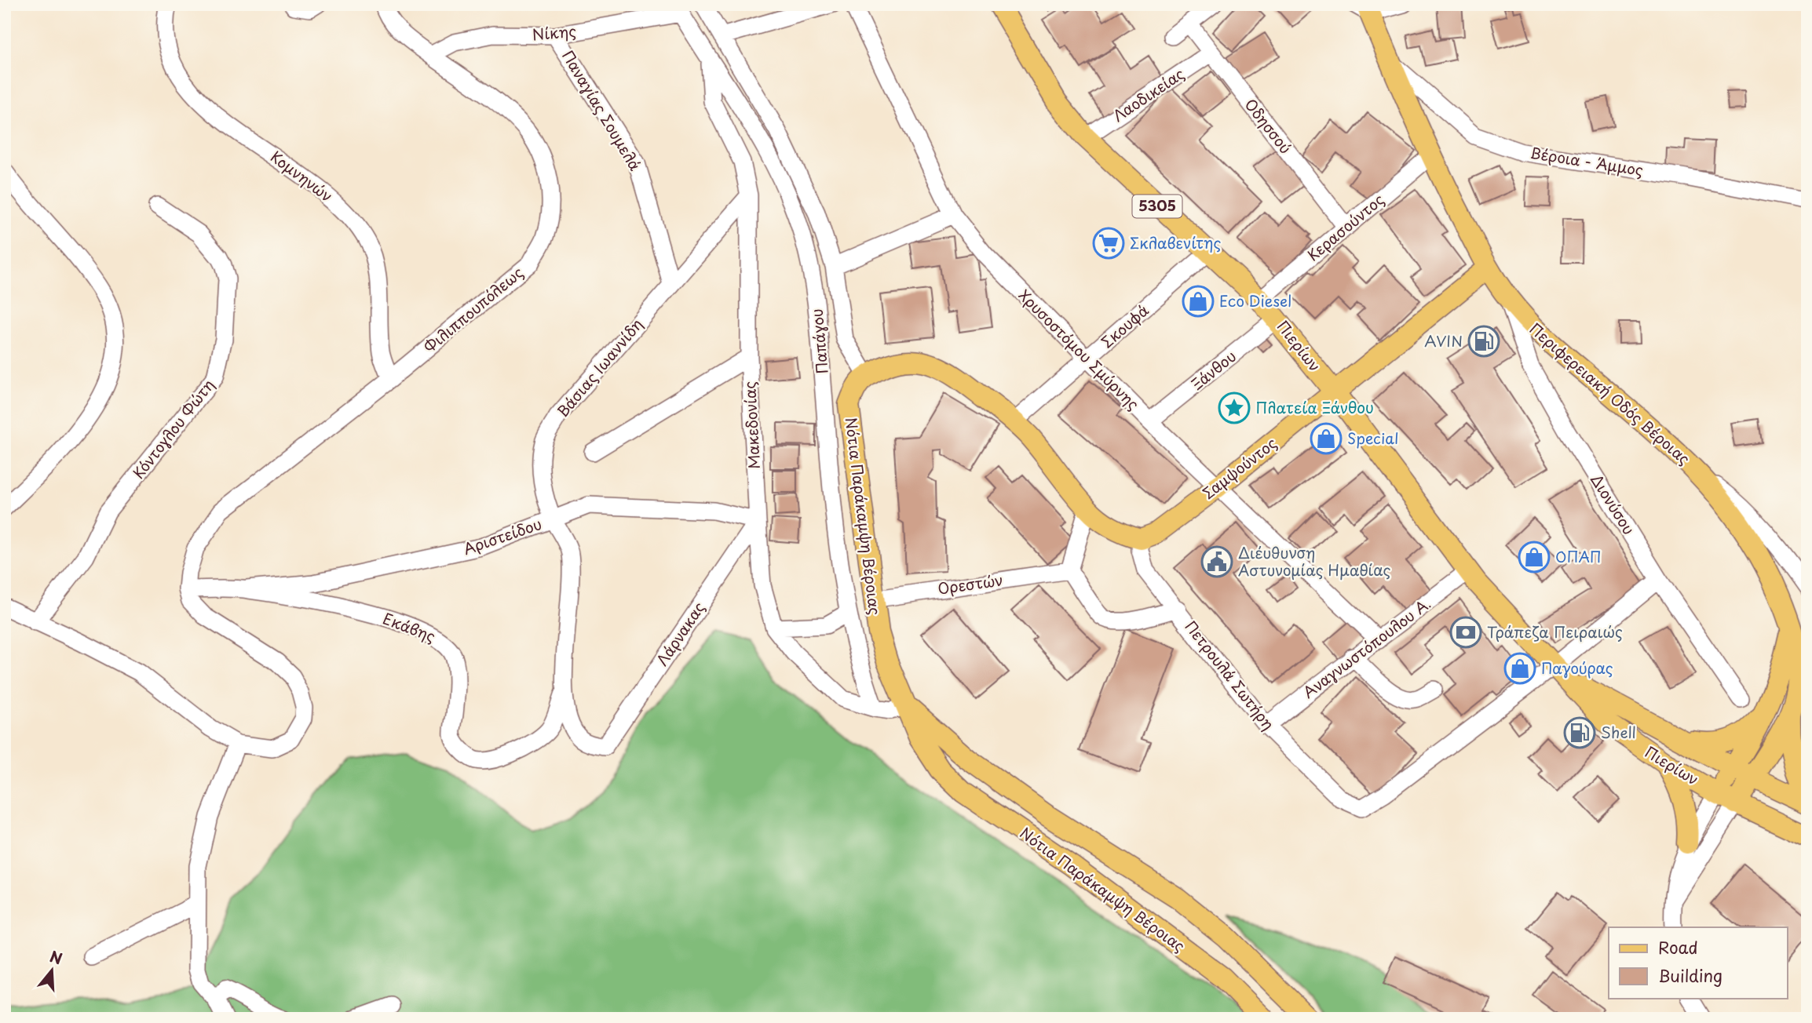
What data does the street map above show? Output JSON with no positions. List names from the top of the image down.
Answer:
{
  "streets": {
    "main road": [
      "5305",
      "Πιερίων",
      "Περιφερειακή Οδός Βέροιας",
      "Σαμψούντος",
      "Νότια Παράκαμψη Βέροιας"
    ],
    "street": [
      "Νίκης",
      "Λαοδικείας",
      "Παναγίας Σουμελά",
      "Οδησσού",
      "Βέροια - Άμμος",
      "Κομνηνών",
      "Κερασούντος",
      "Φιλιππουπόλεως",
      "Σκουφά",
      "Παπάγου",
      "Χρυσοστόμου Σμύρνης",
      "Βάσιας Ιωαννίδη",
      "Ξάνθου",
      "Μακεδονίας",
      "Κόντογλου Φώτη",
      "Διονύσου",
      "Αριστείδου",
      "Ορεστών",
      "Εκάβης",
      "Λάρνακας",
      "Αναγνωστόπουλου Α.",
      "Πετρουλά Σωτήρη"
    ]
  },
  "crossings": [
    ["Νίκης", "Παναγίας Σουμελά"],
    ["Νίκης", "Φιλιππουπόλεως"],
    ["Νίκης", "Παπάγου"],
    ["Λαοδικείας", "Οδησσού"],
    ["Λαοδικείας", "Πιερίων"],
    ["Παναγίας Σουμελά", "Βάσιας Ιωαννίδη"],
    ["Οδησσού", "Κερασούντος"],
    ["Βέροια - Άμμος", "Περιφερειακή Οδός Βέροιας"],
    ["Κομνηνών", "Φιλιππουπόλεως"],
    ["5305", "Πιερίων"],
    ["5305", "Περιφερειακή Οδός Βέροιας"],
    ["Κερασούντος", "Πιερίων"],
    ["Κερασούντος", "Περιφερειακή Οδός Βέροιας"],
    ["Φιλιππουπόλεως", "Εκάβης"],
    ["Σκουφά", "Πιερίων"],
    ["Σκουφά", "Χρυσοστόμου Σμύρνης"],
    ["Σκουφά", "Νότια Παράκαμψη Βέροιας"],
    ["Παπάγου", "Μακεδονίας"],
    ["Παπάγου", "Νότια Παράκαμψη Βέροιας"],
    ["Πιερίων", "Ξάνθου"],
    ["Πιερίων", "Περιφερειακή Οδός Βέροιας"],
    ["Πιερίων", "Σαμψούντος"],
    ["Πιερίων", "Αναγνωστόπουλου Α."],
    ["Πιερίων", "Πετρουλά Σωτήρη"],
    ["Χρυσοστόμου Σμύρνης", "Ξάνθου"],
    ["Χρυσοστόμου Σμύρνης", "Σαμψούντος"],
    ["Χρυσοστόμου Σμύρνης", "Αναγνωστόπουλου Α."],
    ["Βάσιας Ιωαννίδη", "Μακεδονίας"],
    ["Βάσιας Ιωαννίδη", "Αριστείδου"],
    ["Βάσιας Ιωαννίδη", "Εκάβης"],
    ["Βάσιας Ιωαννίδη", "Λάρνακας"],
    ["Περιφερειακή Οδός Βέροιας", "Διονύσου"],
    ["Μακεδονίας", "Νότια Παράκαμψη Βέροιας"],
    ["Μακεδονίας", "Αριστείδου"],
    ["Μακεδονίας", "Λάρνακας"],
    ["Σαμψούντος", "Νότια Παράκαμψη Βέροιας"],
    ["Σαμψούντος", "Πετρουλά Σωτήρη"],
    ["Νότια Παράκαμψη Βέροιας", "Ορεστών"],
    ["Νότια Παράκαμψη Βέροιας", "Πετρουλά Σωτήρη"],
    ["Αριστείδου", "Εκάβης"],
    ["Αριστείδου", "Λάρνακας"],
    ["Αναγνωστόπουλου Α.", "Πετρουλά Σωτήρη"]
  ],
  "places": {
    "supermarket": ["Σκλαβενίτης"],
    "shop": [
      "Eco Diesel",
      "Special",
      "ΟΠΑΠ",
      "Παγούρας"
    ],
    "fuel station": ["AVIN", "Shell"],
    "place": ["Πλατεία Ξάνθου"],
    "public building": ["Διέυθυνση Αστυνομίας Ημαθίας"],
    "bank": ["Τράπεζα Πειραιώς"]
  },
  "legend": ["Road", "Building"],
  "north": "top"
}
